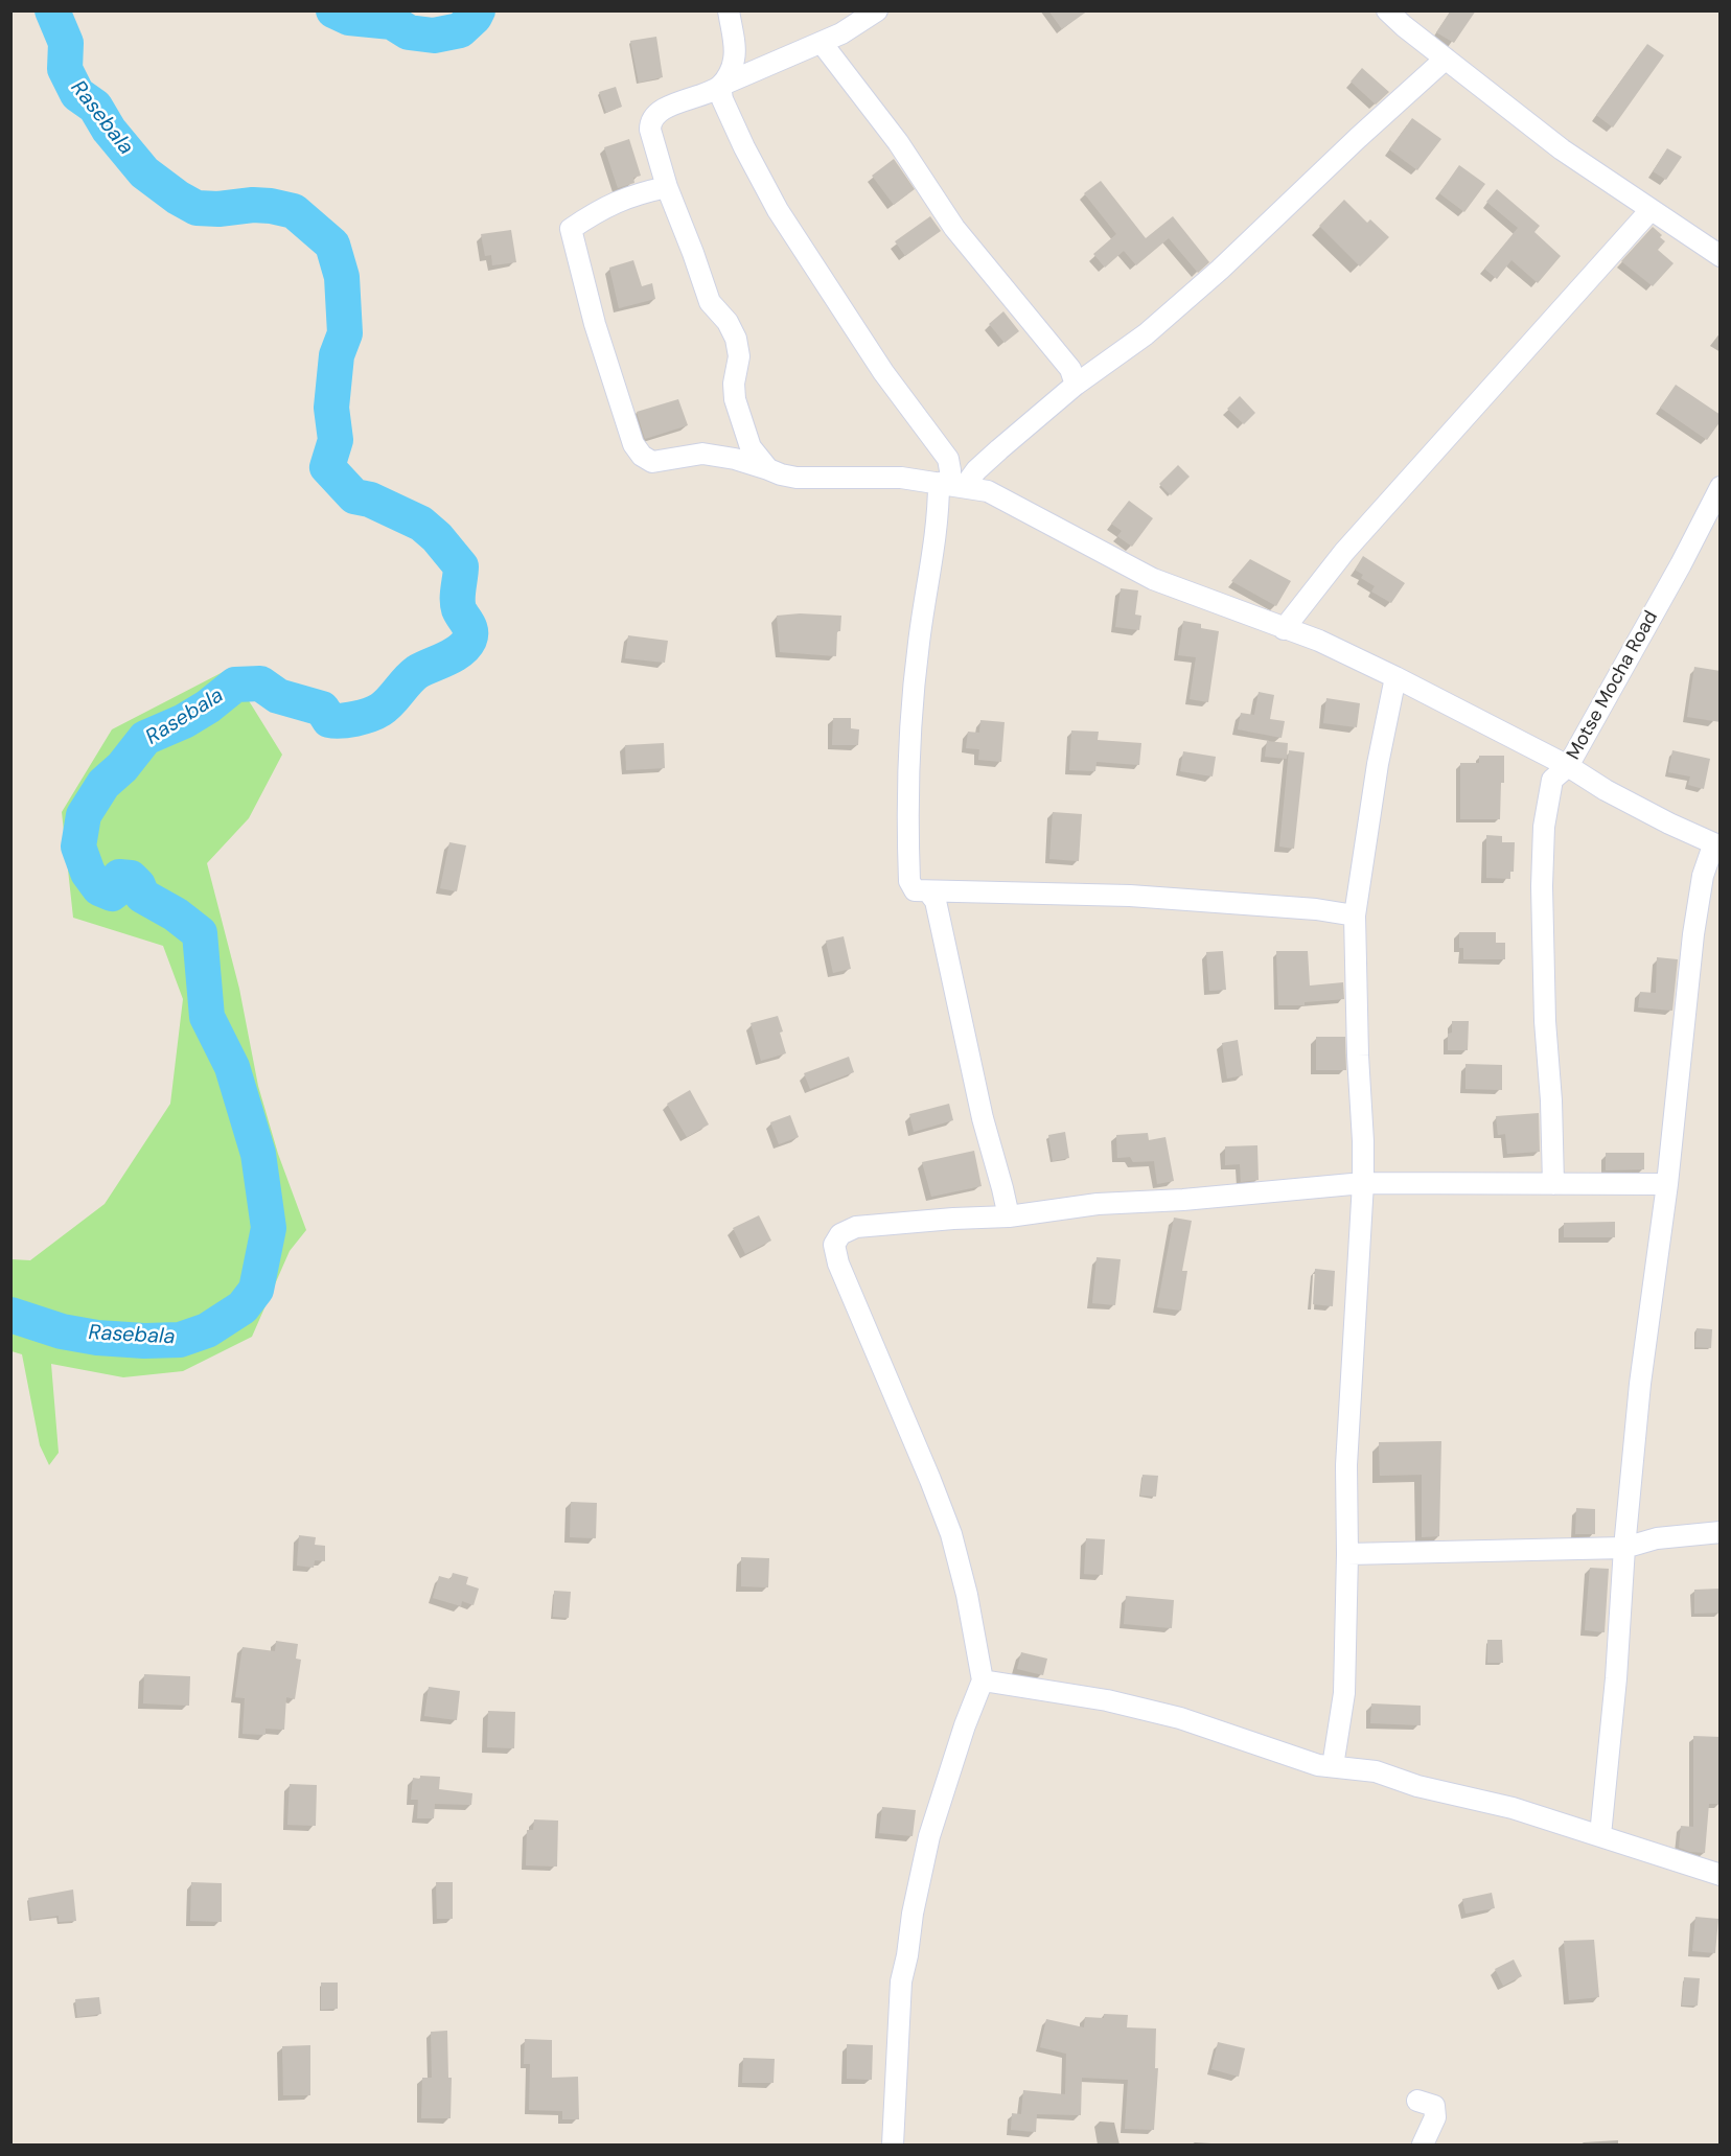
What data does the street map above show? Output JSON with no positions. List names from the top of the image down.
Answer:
{
  "streets": {
    "street": ["Motse Mocha Road"]
  },
  "water": ["Rasebala"]
}
